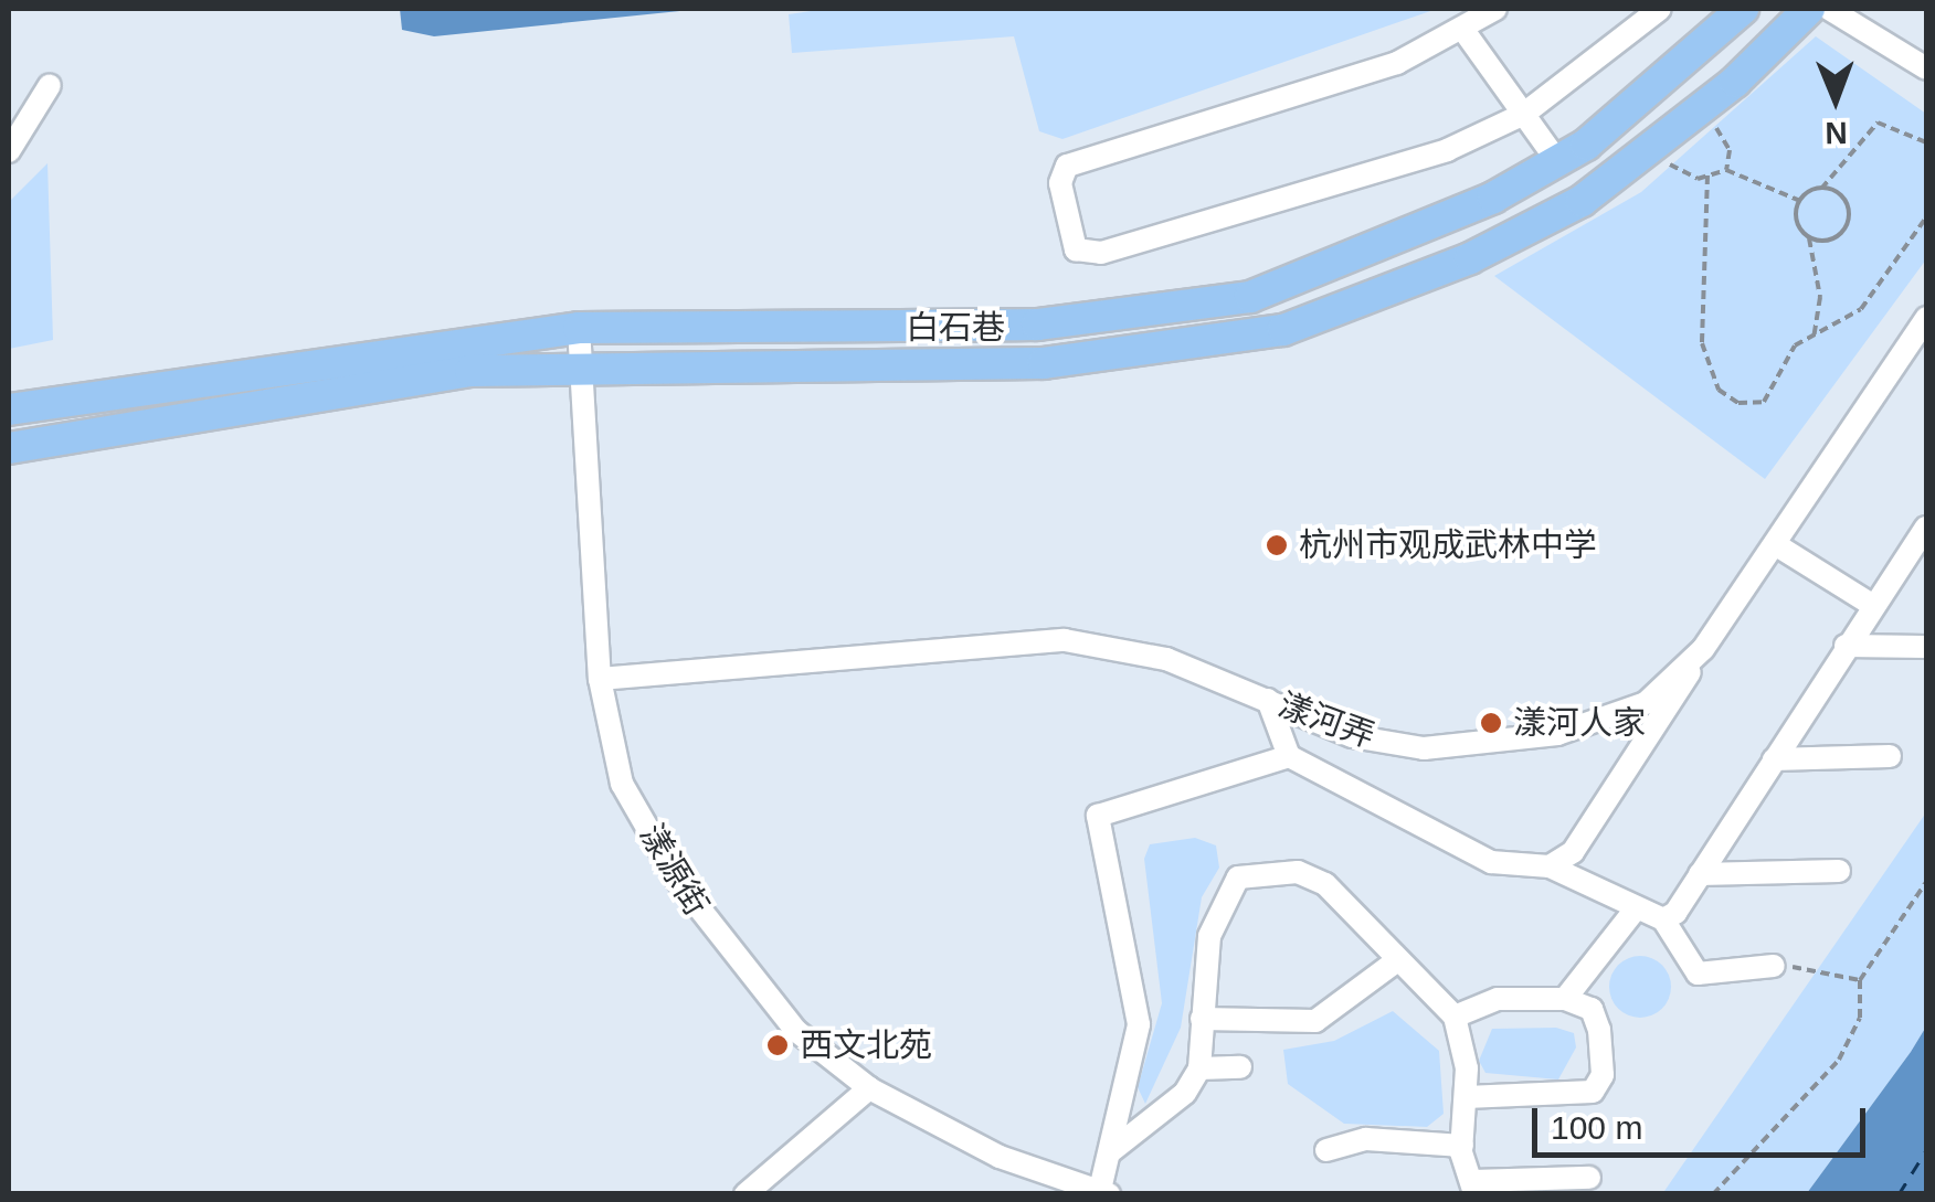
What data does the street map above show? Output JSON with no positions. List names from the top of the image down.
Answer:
{
  "streets": {
    "main road": ["白石巷"],
    "street": ["漾河弄", "漾源街"]
  },
  "crossings": [
    ["白石巷", "漾源街"],
    ["漾河弄", "漾源街"]
  ],
  "places": ["杭州市观成武林中学", "漾河人家", "西文北苑"],
  "scale_bar": "100 m",
  "north": "bottom"
}
